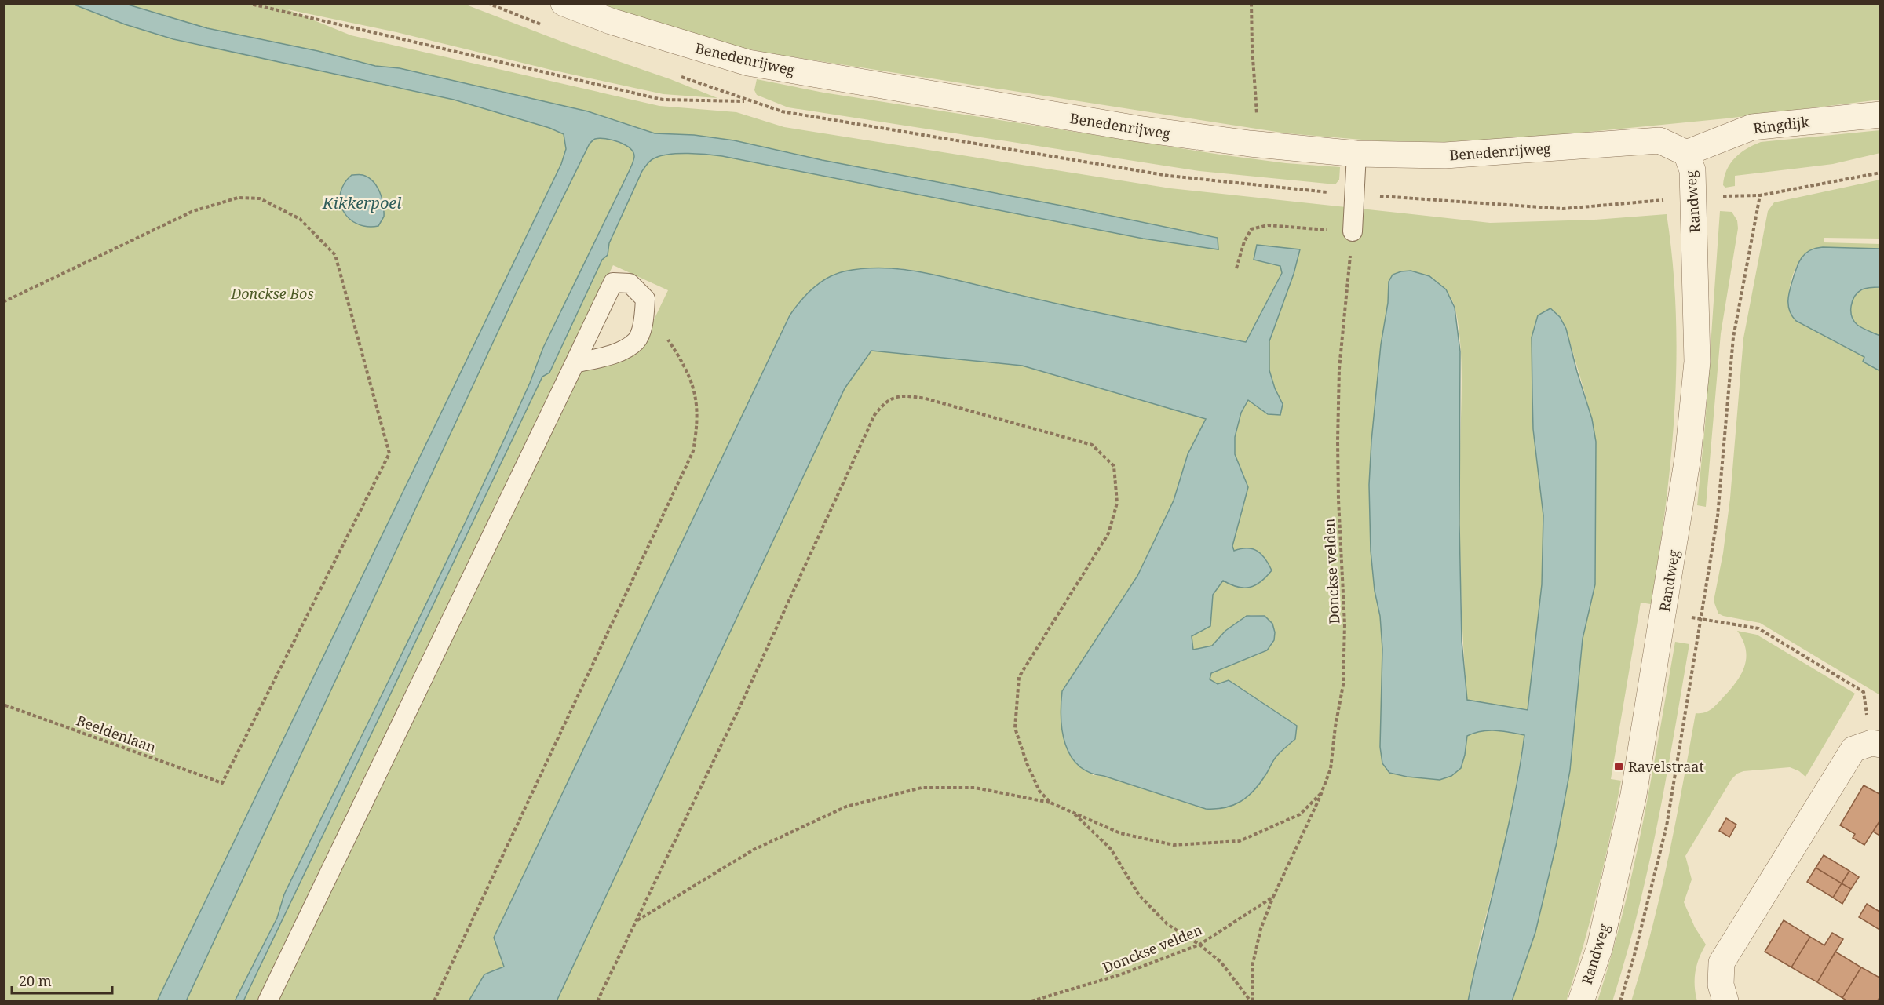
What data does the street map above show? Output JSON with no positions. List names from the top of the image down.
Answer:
{
  "streets": {
    "street": ["Benedenrijweg", "Ringdijk", "Randweg"],
    "path": ["Donckse velden", "Beeldenlaan"]
  },
  "crossings": [
    ["Benedenrijweg", "Ringdijk"],
    ["Benedenrijweg", "Randweg"],
    ["Ringdijk", "Randweg"]
  ],
  "water": ["Kikkerpoel"],
  "parks": ["Donckse Bos"],
  "places": {
    "transit": ["Ravelstraat"]
  },
  "scale_bar": "20 m"
}
